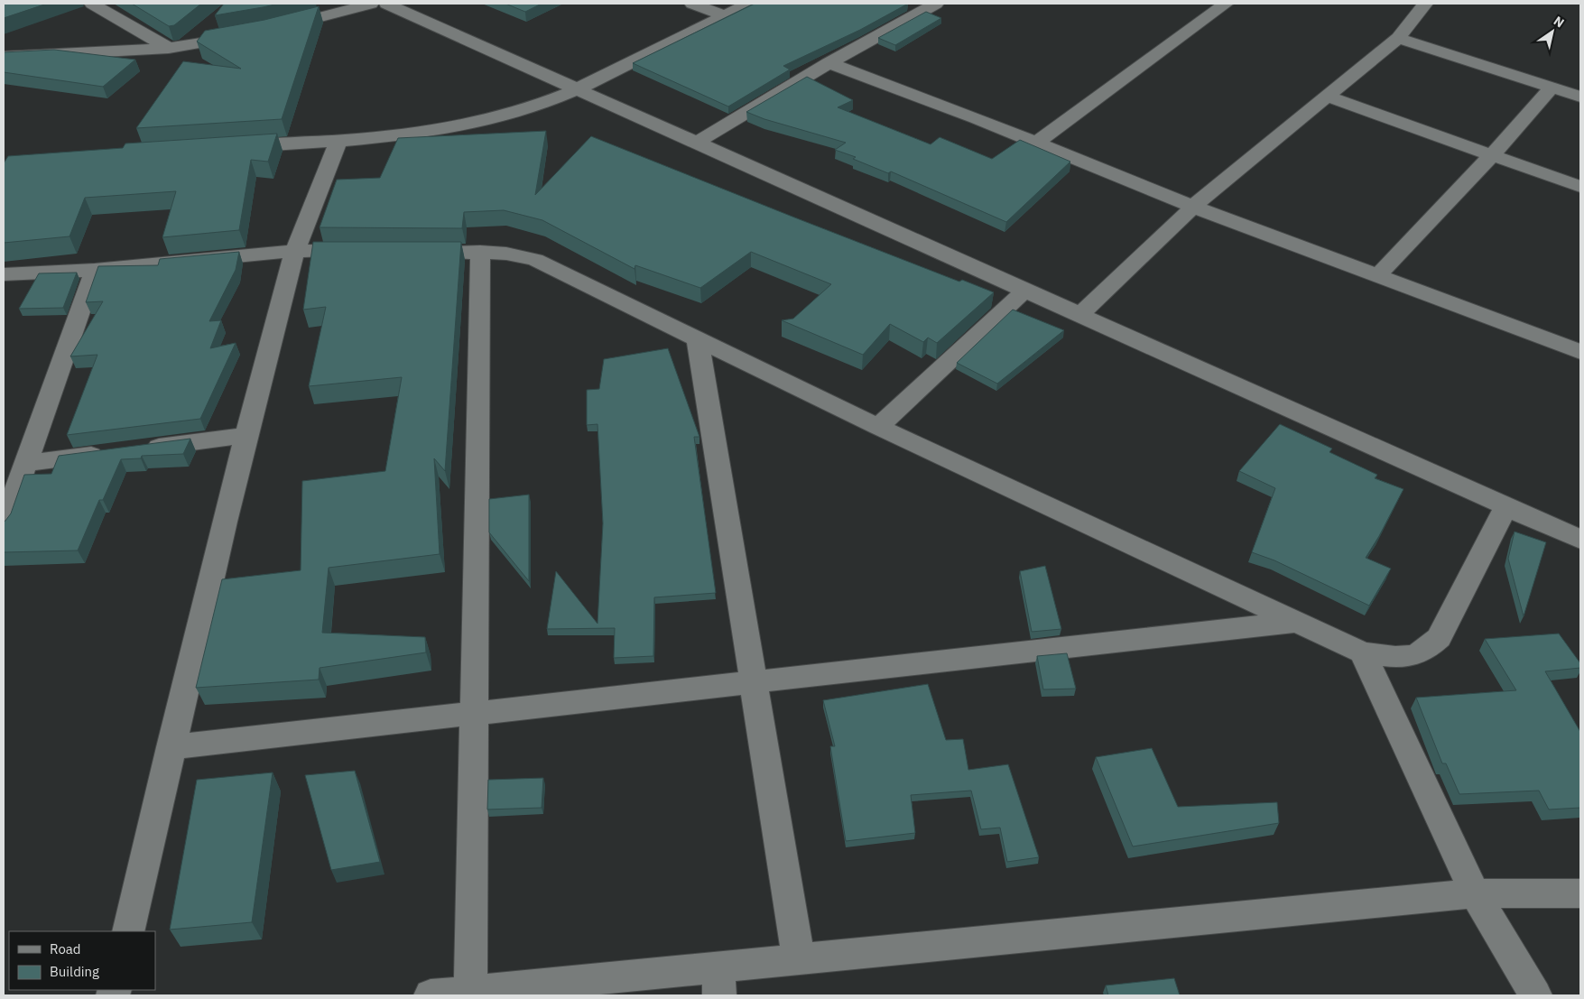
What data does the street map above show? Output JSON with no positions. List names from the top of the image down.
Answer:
{
  "legend": ["Road", "Building"],
  "north": "top right"
}
